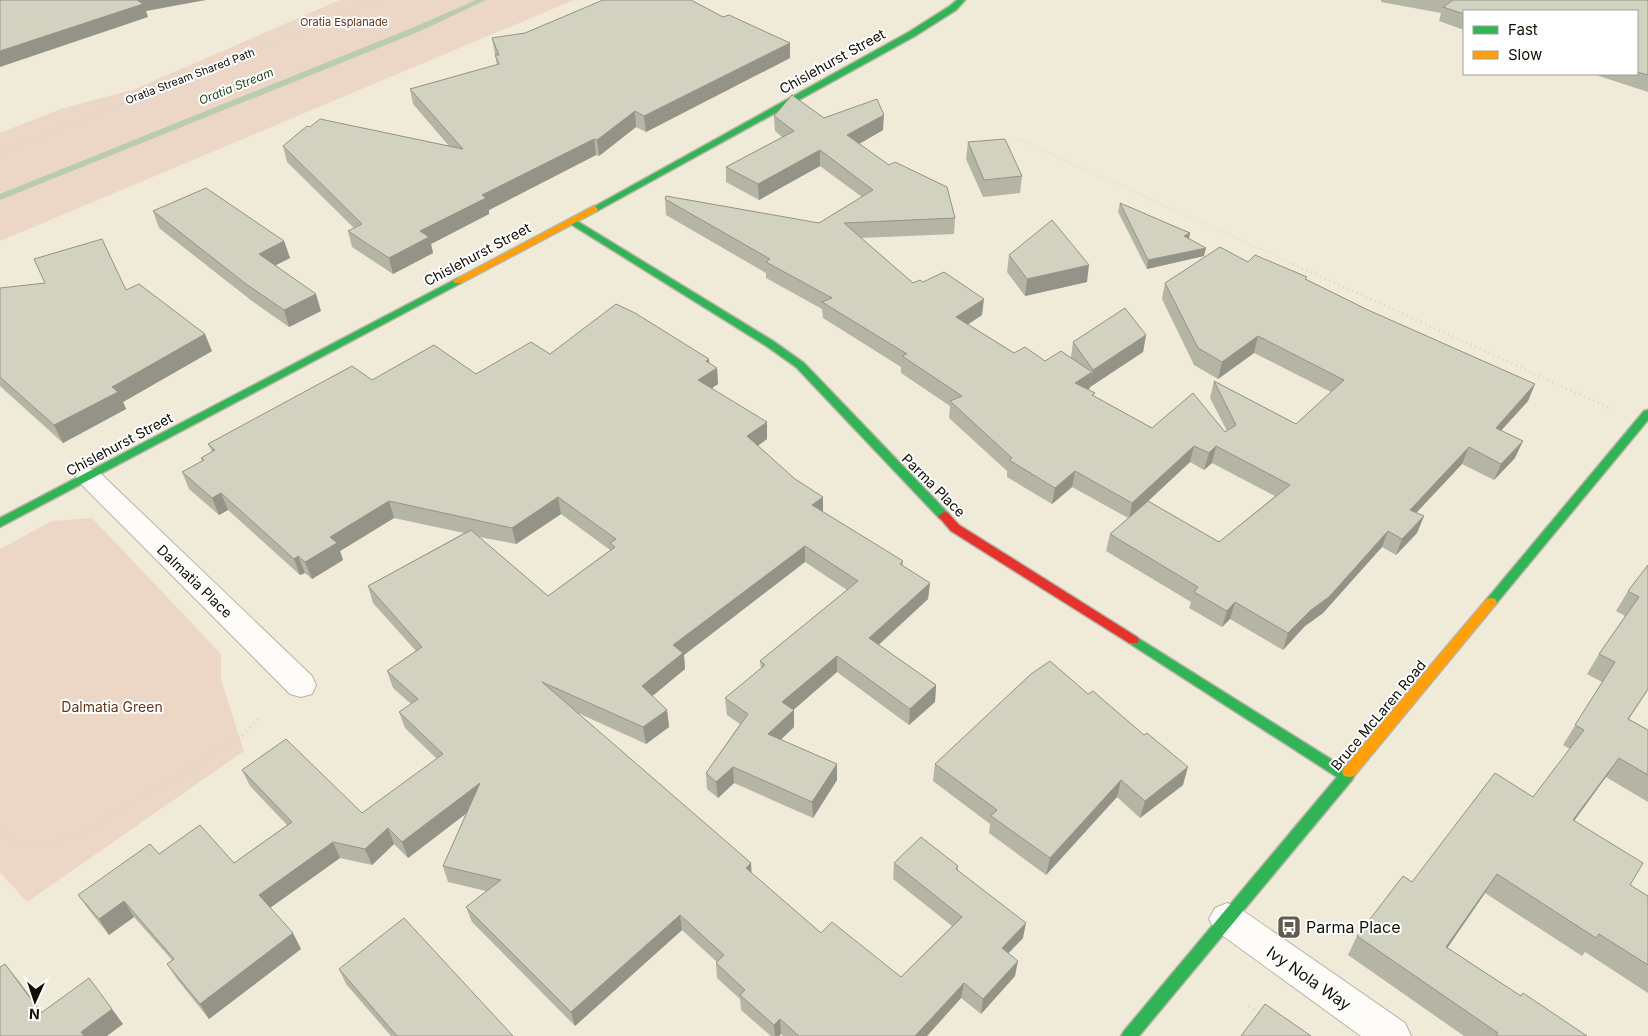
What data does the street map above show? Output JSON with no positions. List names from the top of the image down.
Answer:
{
  "streets": {
    "street": [
      "Chislehurst Street",
      "Parma Place",
      "Dalmatia Place",
      "Bruce McLaren Road",
      "Ivy Nola Way"
    ],
    "path": ["Oratia Stream Shared Path"]
  },
  "crossings": [
    ["Chislehurst Street", "Parma Place"],
    ["Chislehurst Street", "Dalmatia Place"],
    ["Parma Place", "Bruce McLaren Road"],
    ["Bruce McLaren Road", "Ivy Nola Way"]
  ],
  "water": ["Oratia Stream"],
  "parks": ["Oratia Esplanade", "Dalmatia Green"],
  "places": {
    "bus stop": ["Parma Place"]
  },
  "legend": ["Fast", "Slow"],
  "north": "bottom"
}
